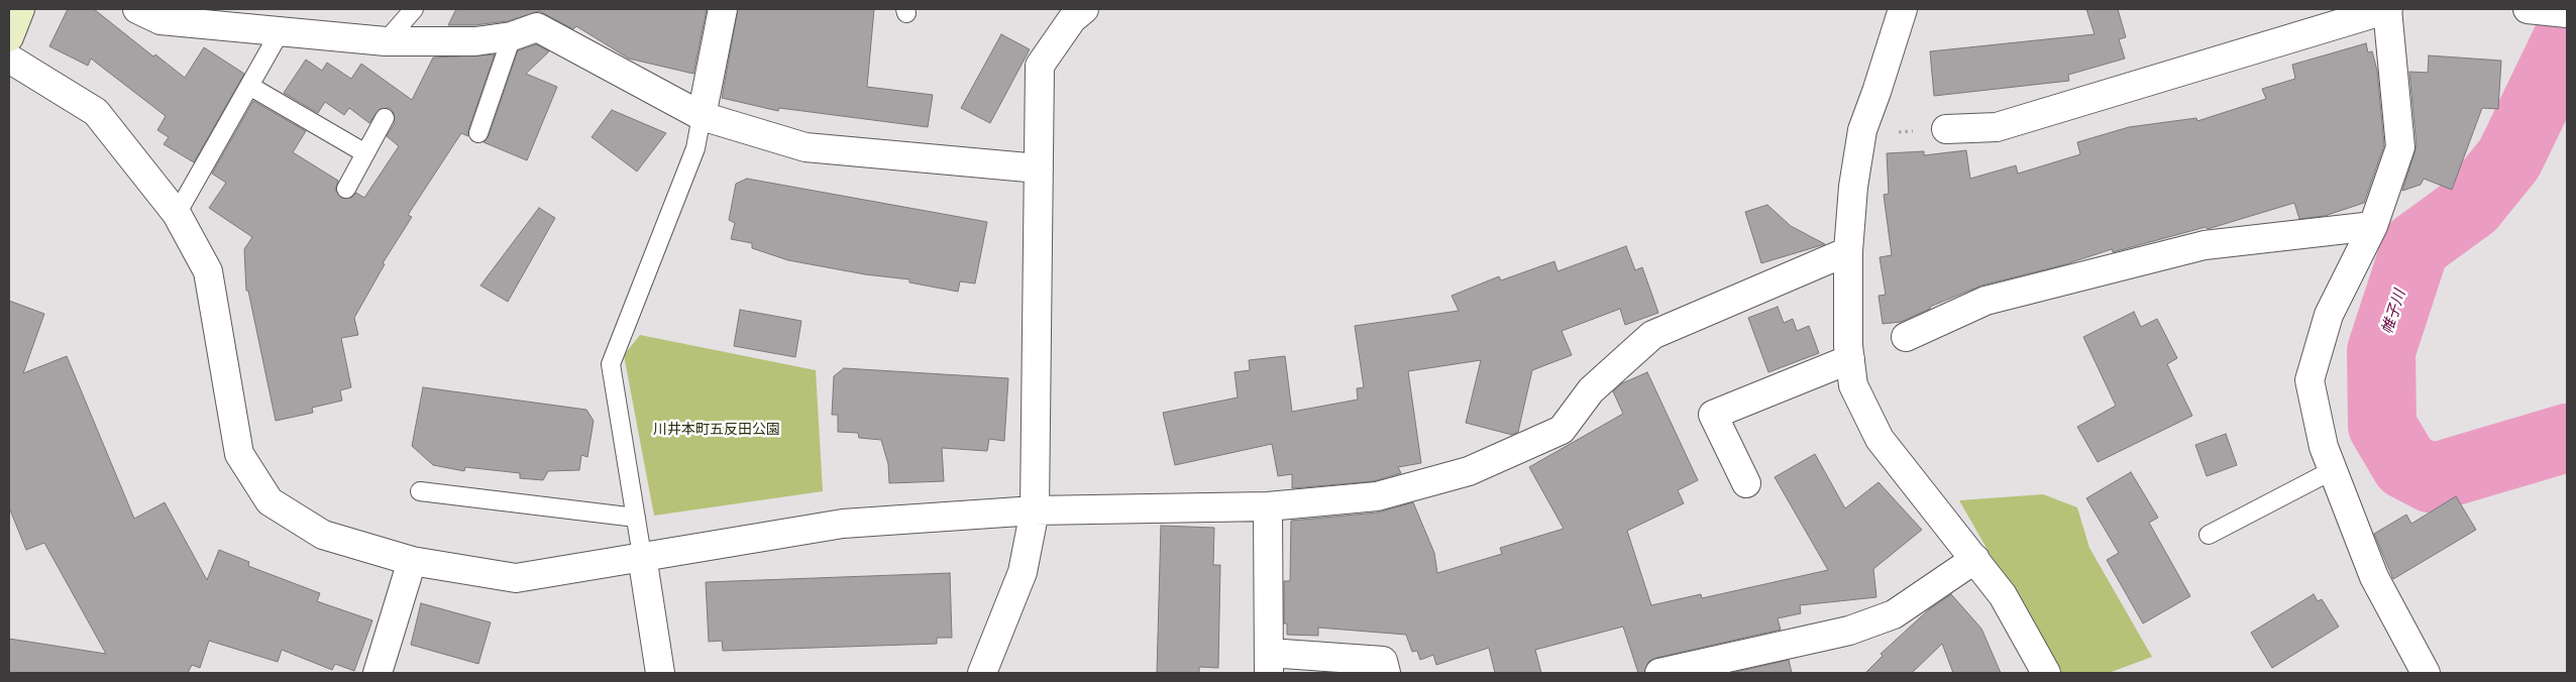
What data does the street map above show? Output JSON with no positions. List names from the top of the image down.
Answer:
{
  "water": ["帷子川"],
  "parks": ["川井本町五反田公園"]
}
